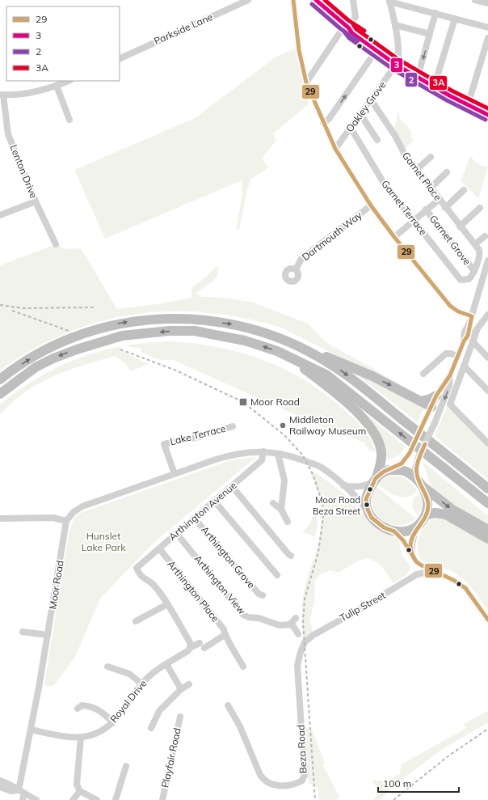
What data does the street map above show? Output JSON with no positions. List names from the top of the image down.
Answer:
{
  "streets": {
    "street": [
      "Parkside Lane",
      "Oakley Grove",
      "Lenton Drive",
      "Garnet Place",
      "Garnet Terrace",
      "Dartmouth Way",
      "Garnet Grove",
      "Lake Terrace",
      "Arthington Avenue",
      "Arthington Grove",
      "Moor Road",
      "Arthington View",
      "Arthington Place",
      "Tulip Street",
      "Royal Drive",
      "Beza Road",
      "Playfair Road"
    ]
  },
  "crossings": [
    ["Oakley Grove", "Garnet Place"],
    ["Oakley Grove", "Garnet Terrace"],
    ["Garnet Terrace", "Garnet Grove"],
    ["Arthington Avenue", "Arthington Grove"],
    ["Arthington Avenue", "Arthington View"],
    ["Arthington Avenue", "Arthington Place"],
    ["Moor Road", "Royal Drive"],
    ["Arthington Place", "Royal Drive"],
    ["Tulip Street", "Beza Road"]
  ],
  "parks": ["Hunslet Lake Park"],
  "places": {
    "transit": ["Moor Road"],
    "other": ["Middleton Railway Museum", "Moor Road Beza Street"]
  },
  "lines": [
    "transit line 29",
    "transit line 3",
    "transit line 3A",
    "transit line 2"
  ],
  "legend": [
    "29",
    "3",
    "2",
    "3A"
  ],
  "scale_bar": "100 m"
}
